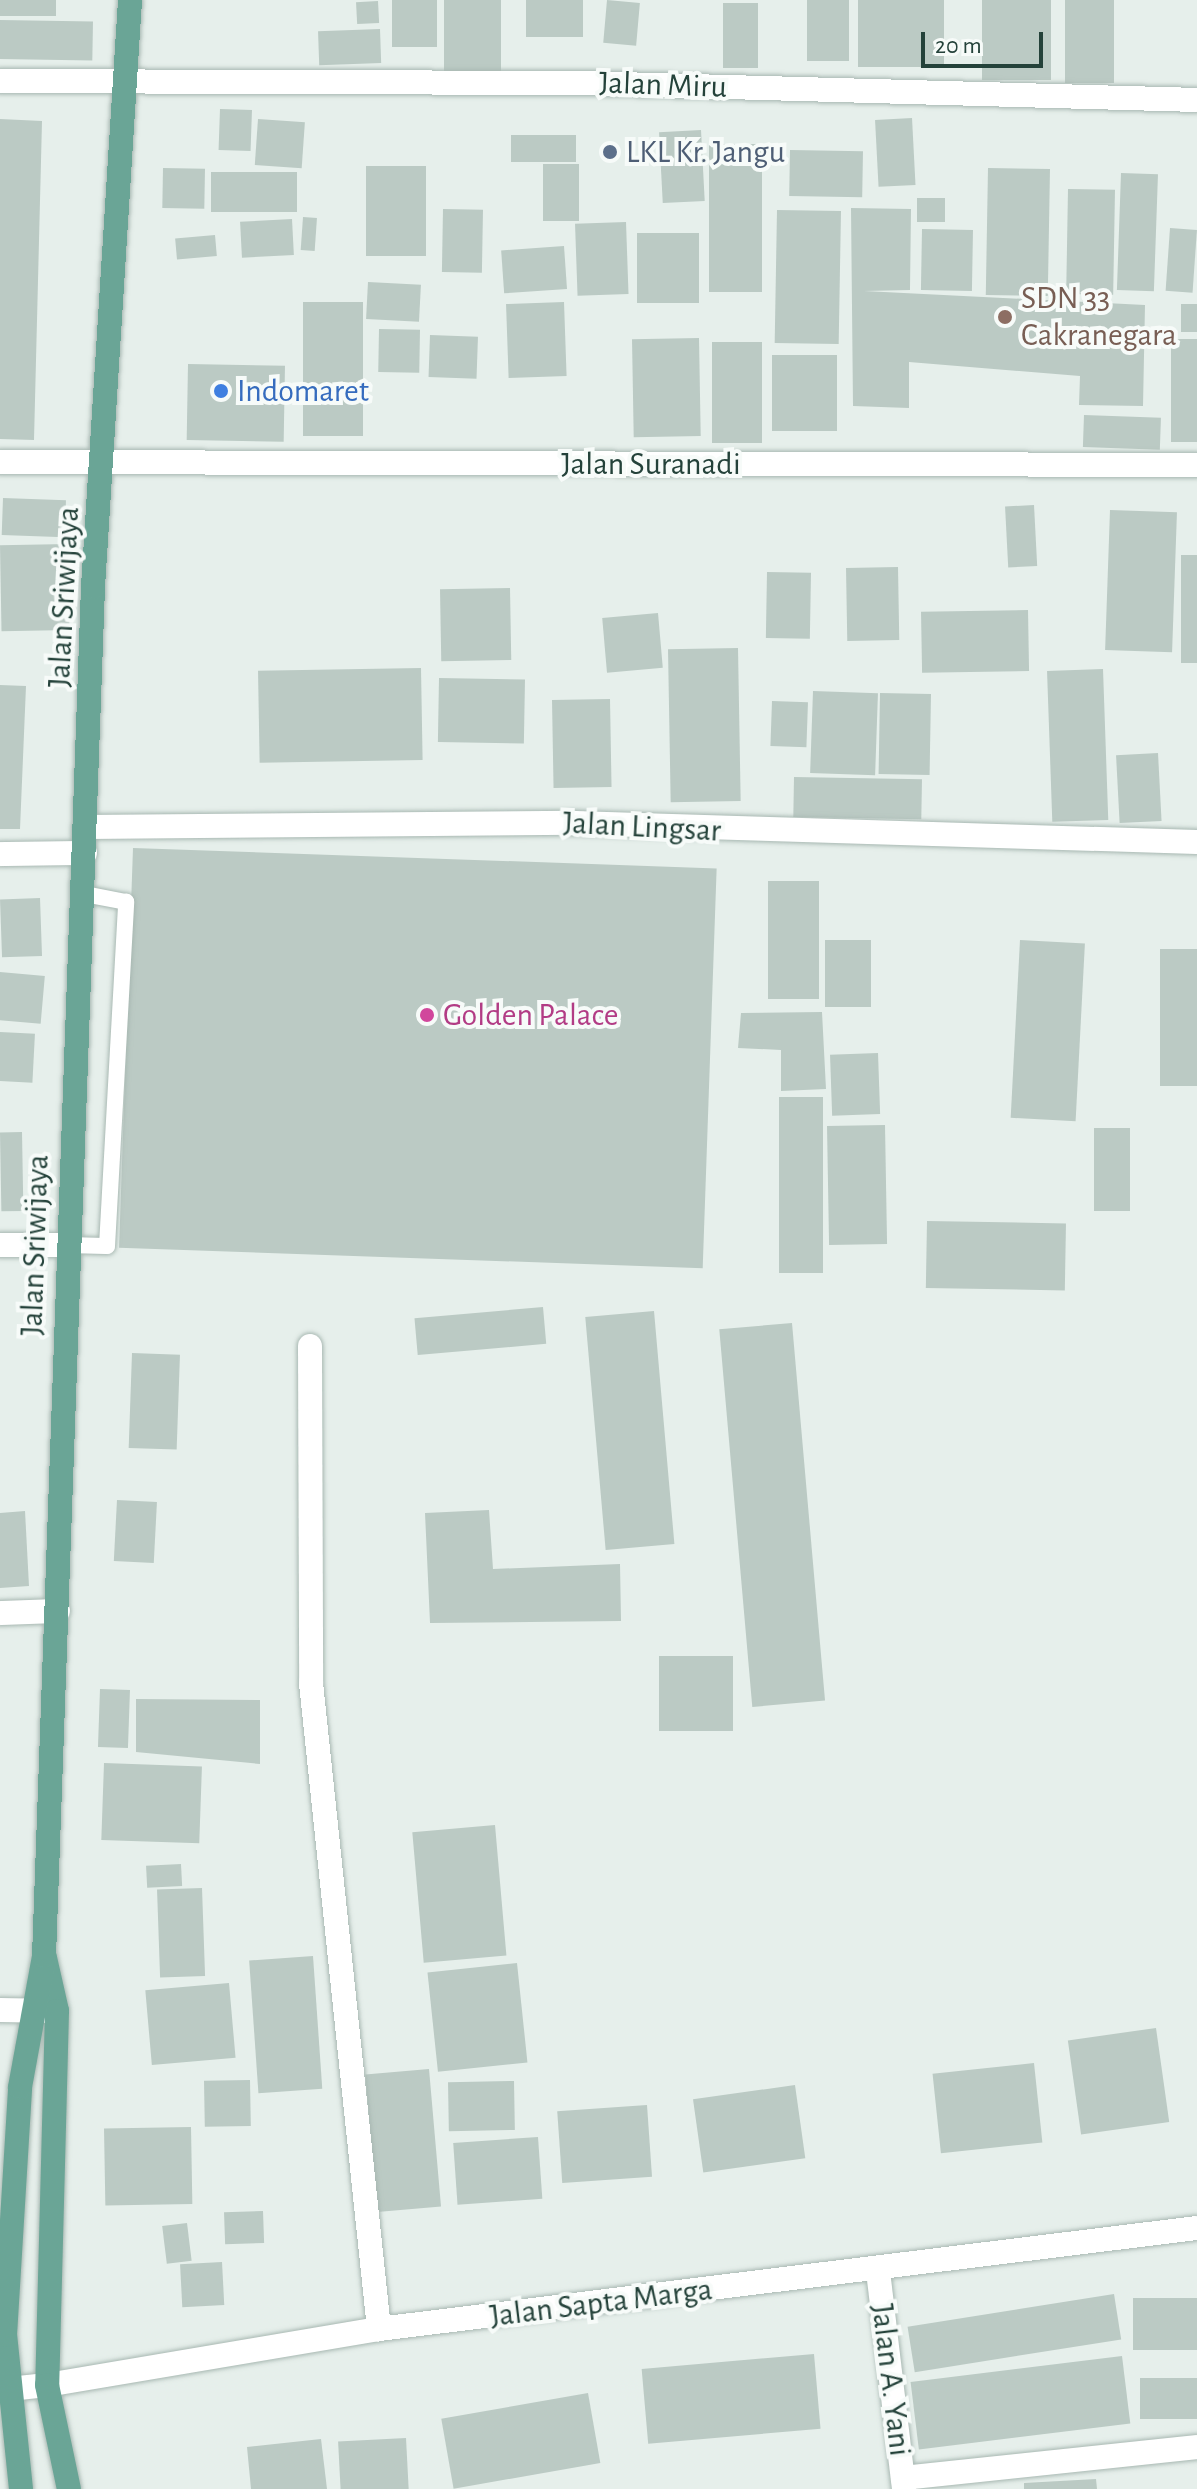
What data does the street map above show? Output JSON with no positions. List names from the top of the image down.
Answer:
{
  "streets": {
    "main road": ["Jalan Sriwijaya"],
    "street": [
      "Jalan Miru",
      "Jalan Suranadi",
      "Jalan Lingsar",
      "Jalan Sapta Marga",
      "Jalan A. Yani"
    ]
  },
  "crossings": [
    ["Jalan Miru", "Jalan Sriwijaya"],
    ["Jalan Suranadi", "Jalan Sriwijaya"],
    ["Jalan Sriwijaya", "Jalan Lingsar"],
    ["Jalan Sriwijaya", "Jalan Sapta Marga"],
    ["Jalan Sapta Marga", "Jalan A. Yani"]
  ],
  "places": [
    "LKL Kr. Jangu",
    "SDN 33 Cakranegara",
    "Indomaret",
    "Golden Palace"
  ],
  "scale_bar": "20 m"
}
